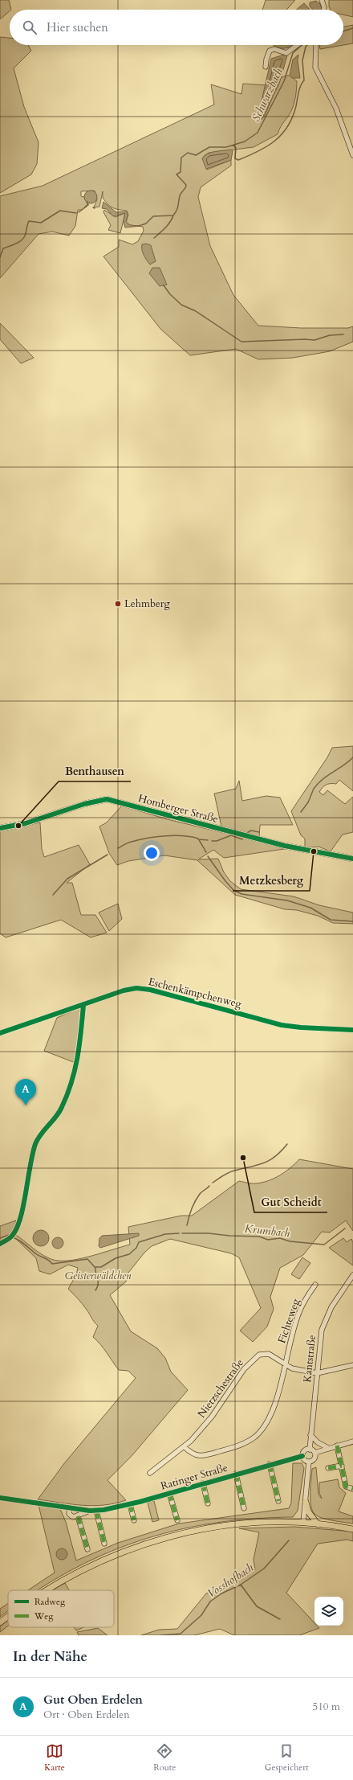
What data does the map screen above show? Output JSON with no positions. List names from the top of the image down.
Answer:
{
  "streets": {
    "main road": ["Homberger Straße"],
    "street": [
      "Eschenkämpchenweg",
      "Fichteweg",
      "Kantstraße",
      "Nietzschestraße",
      "Ratinger Straße"
    ]
  },
  "crossings": [
    ["Fichteweg", "Nietzschestraße"],
    ["Kantstraße", "Nietzschestraße"],
    ["Kantstraße", "Ratinger Straße"]
  ],
  "water": ["Schwarzbach", "Krumbach", "Vosshofbach"],
  "parks": ["Geisterwäldchen"],
  "places": [
    "Lehmberg",
    "Benthausen",
    "Metzkesberg",
    "Gut Scheidt"
  ],
  "legend": ["Radweg", "Weg"],
  "page": {
    "search": "Hier suchen",
    "pins": "A",
    "heading": "In der Nähe",
    "list": [
      {
        "mark": "A",
        "name": "Gut Oben Erdelen",
        "note": "Ort · Oben Erdelen",
        "value": "510 m"
      }
    ],
    "nav": ["Karte", "Route", "Gespeichert"]
  }
}
